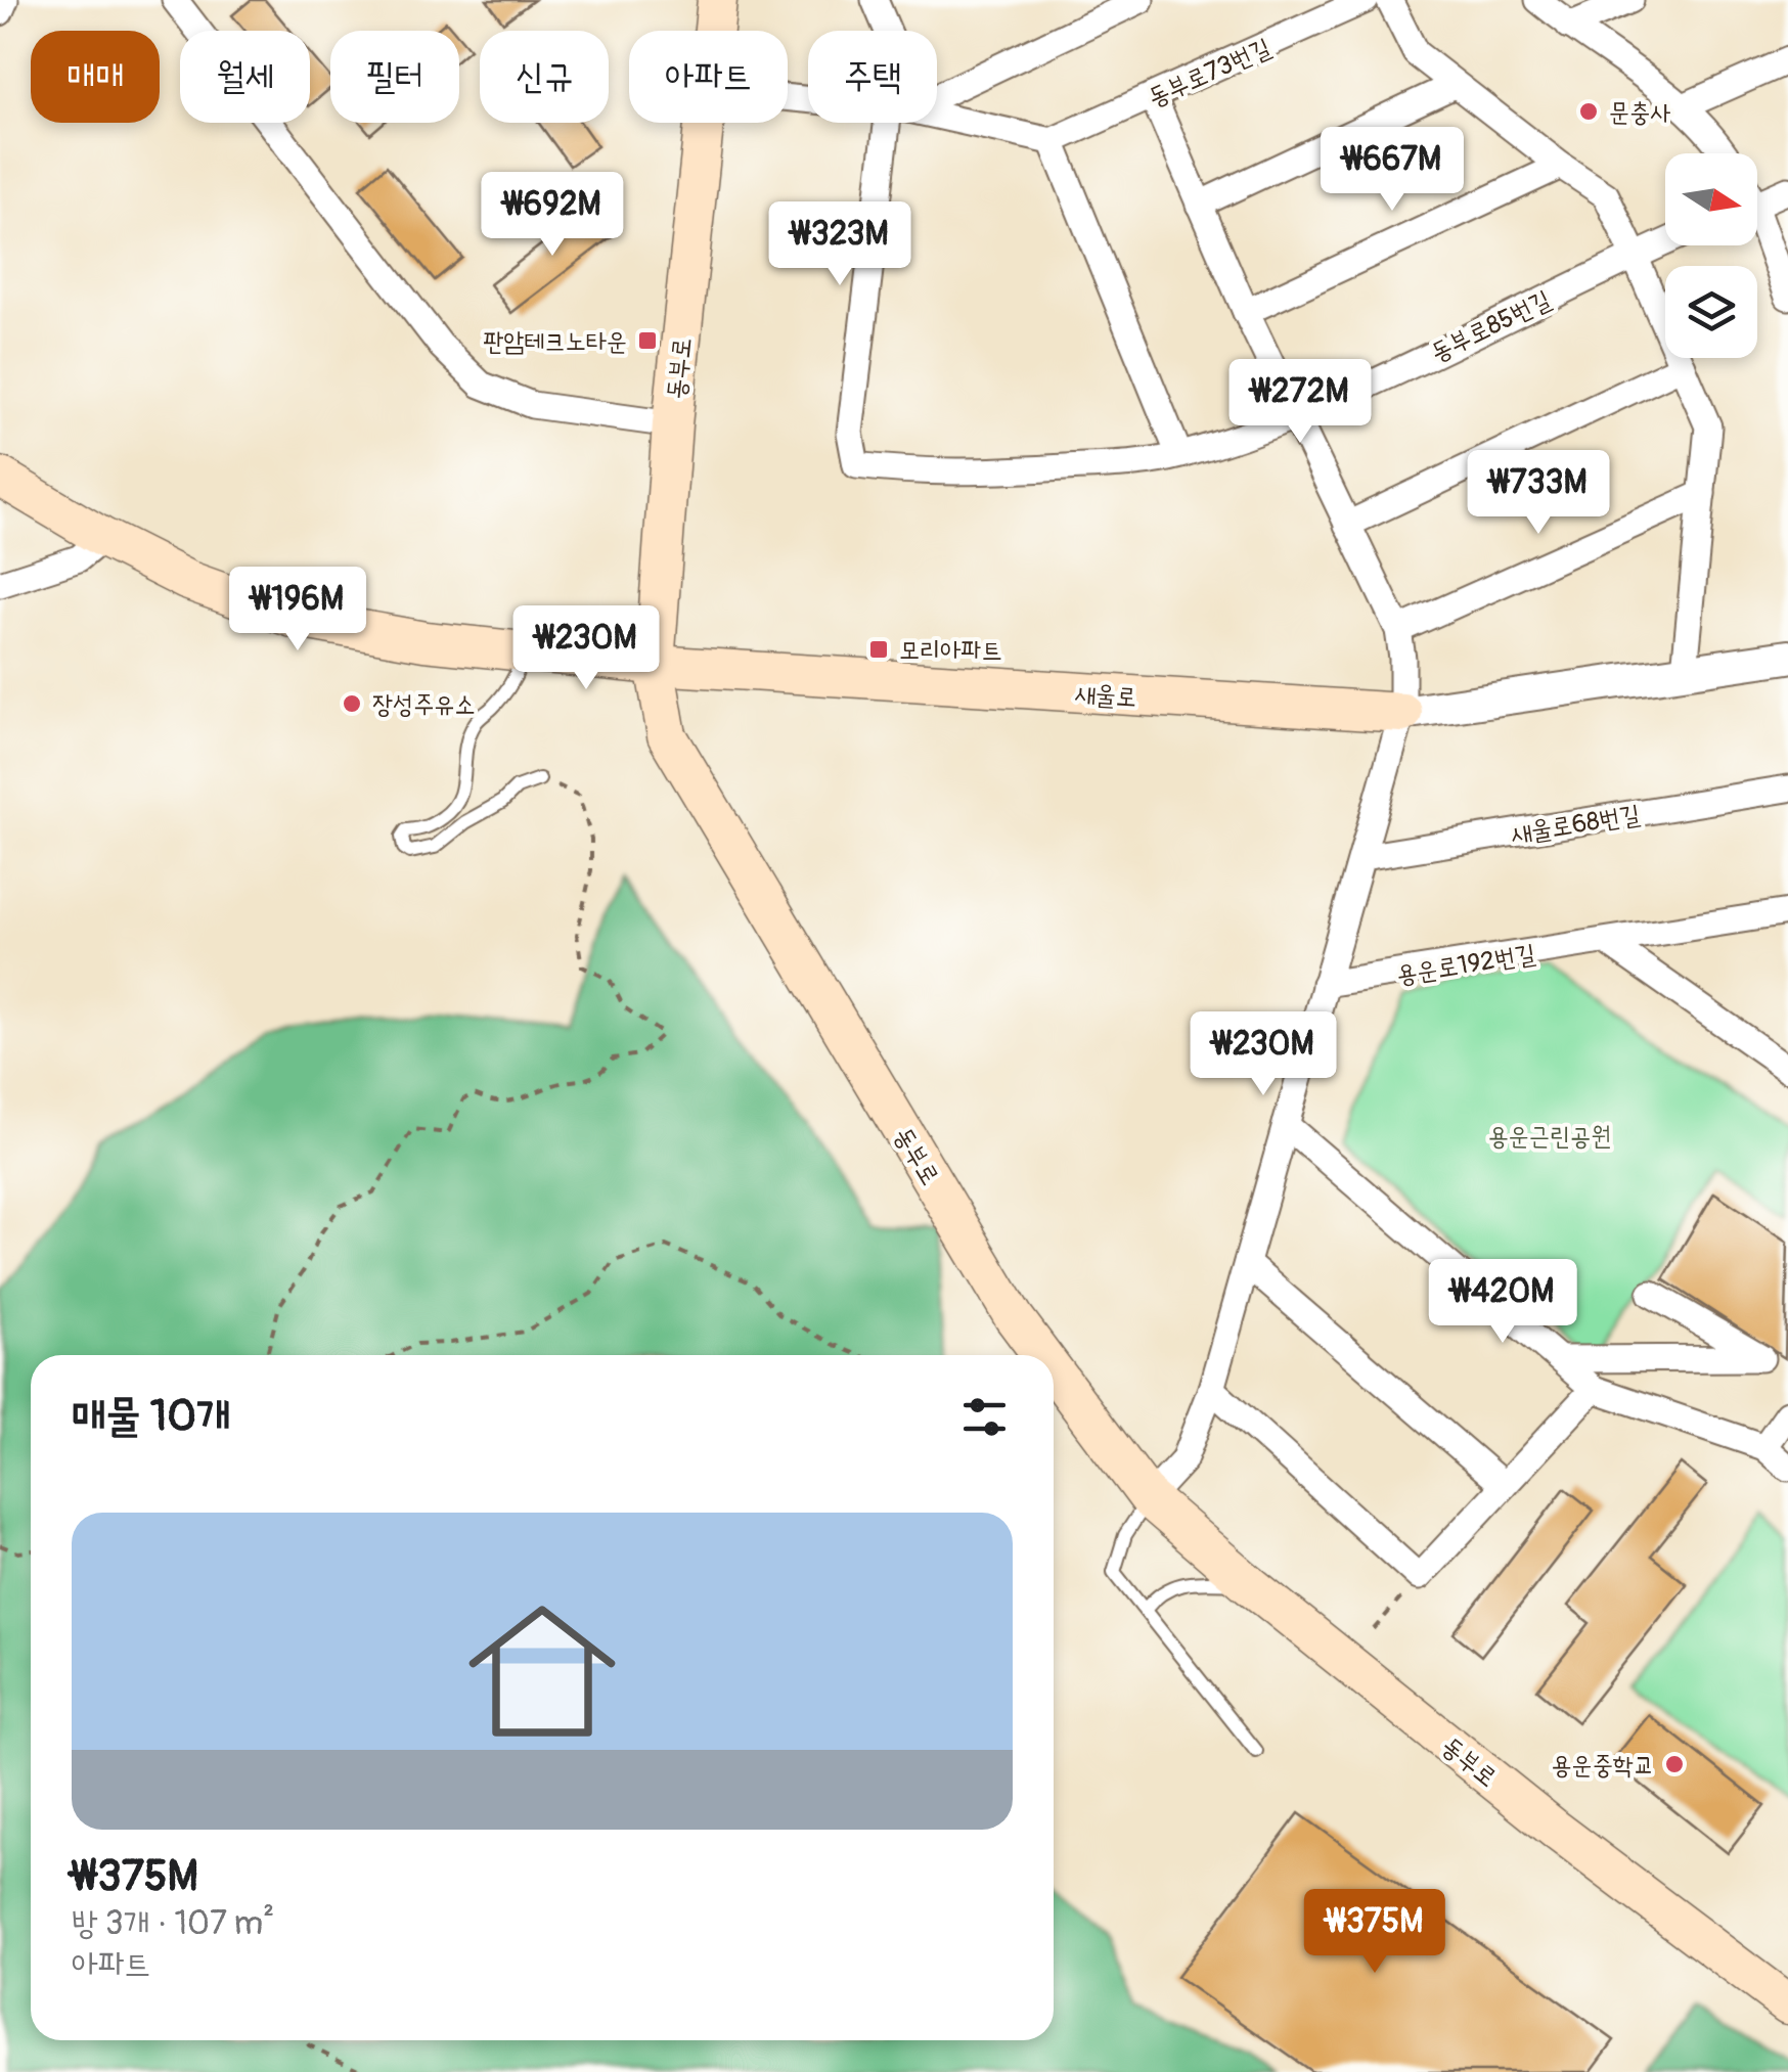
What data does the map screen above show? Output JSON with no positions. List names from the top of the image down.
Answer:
{
  "streets": {
    "main road": ["동부로", "새울로"],
    "street": [
      "동부로73번길",
      "동부로85번길",
      "새울로68번길",
      "용운로192번길"
    ]
  },
  "crossings": [
    ["동부로", "새울로"]
  ],
  "parks": ["용운근린공원"],
  "places": {
    "other": ["문충사", "장성주유소", "용운중학교"],
    "transit": ["판암테크노타운", "모리아파트"]
  },
  "north": "right",
  "page": {
    "chip": [
      "매매",
      "월세",
      "필터",
      "신규",
      "아파트",
      "주택"
    ],
    "price": [
      "₩667M",
      "₩692M",
      "₩323M",
      "₩272M",
      "₩733M",
      "₩196M",
      "₩230M",
      "₩230M",
      "₩420M",
      "₩375M"
    ],
    "heading": "매물 10개",
    "list": [
      {
        "name": "₩375M",
        "note": "방 3개 · 107 m² · 아파트"
      }
    ]
  }
}
